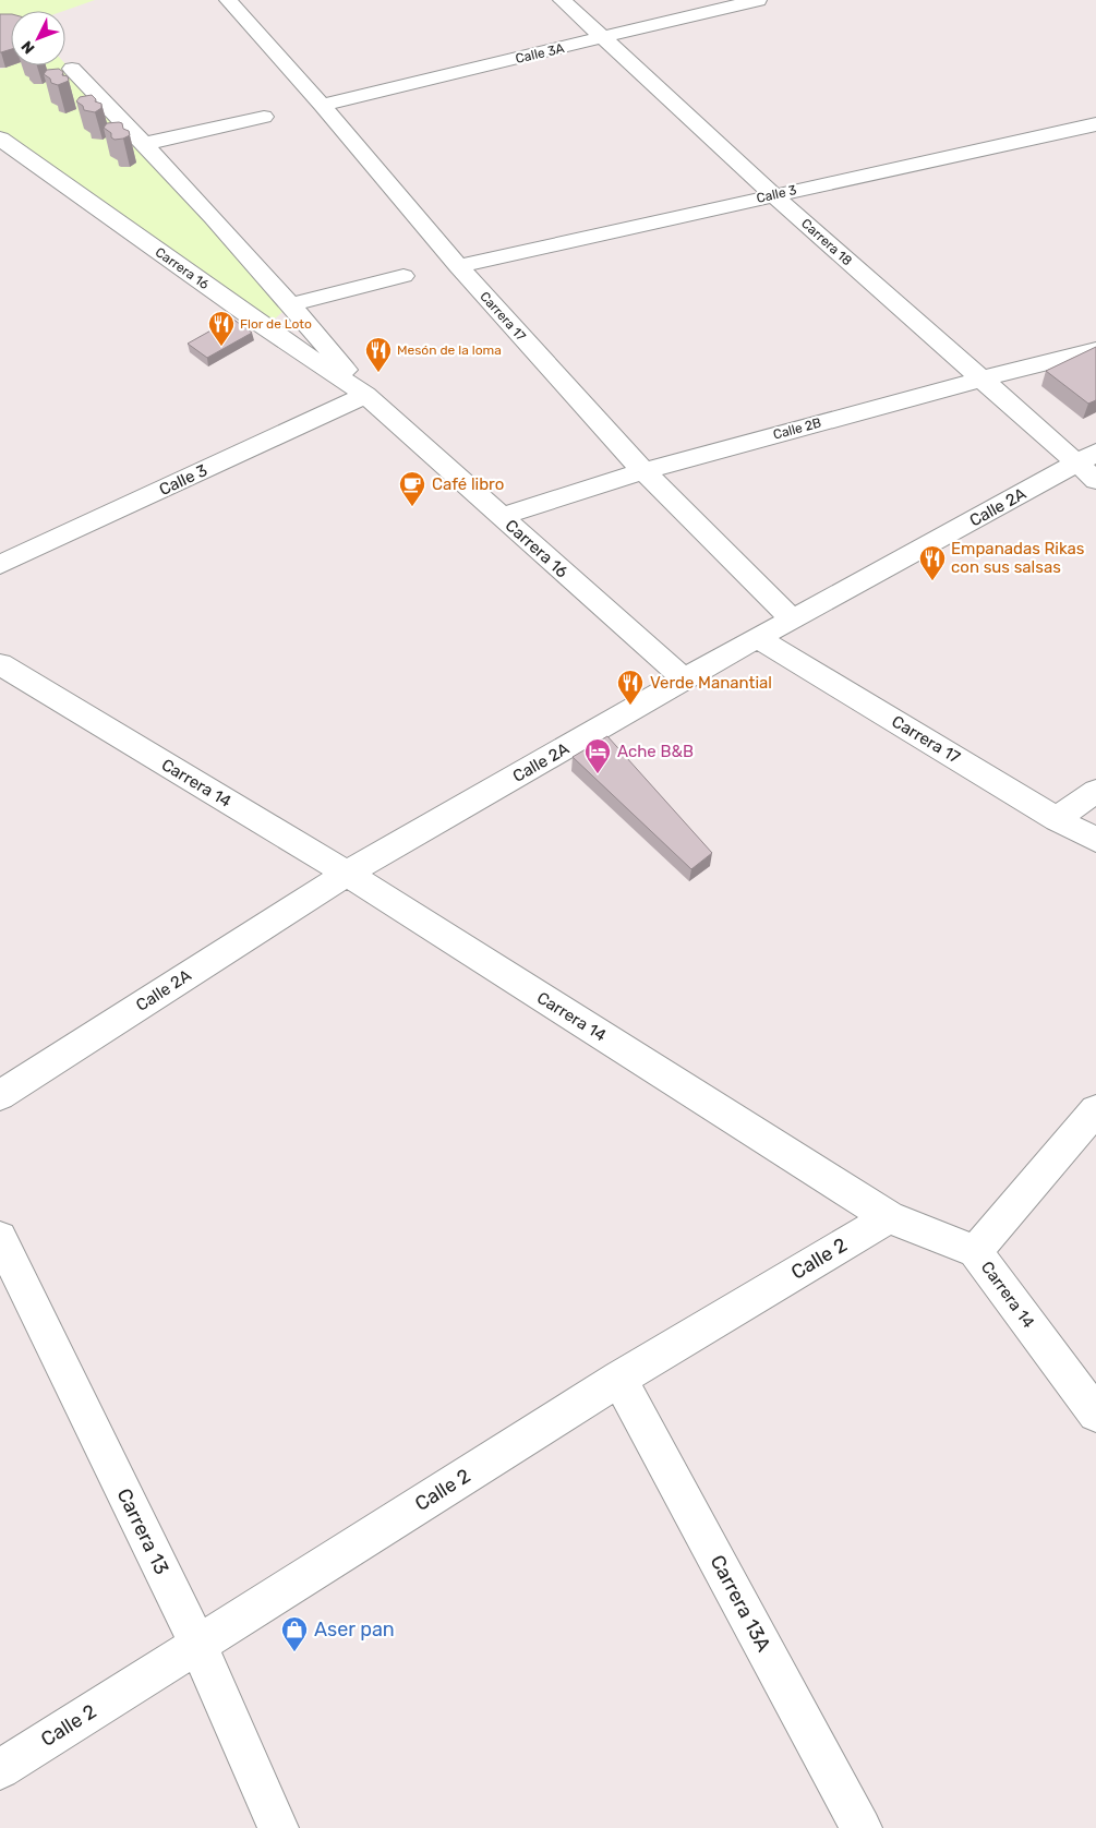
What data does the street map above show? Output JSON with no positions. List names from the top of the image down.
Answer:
{
  "streets": {
    "street": [
      "Calle 3A",
      "Calle 3",
      "Carrera 18",
      "Carrera 16",
      "Carrera 17",
      "Calle 2B",
      "Calle 2A",
      "Carrera 14",
      "Calle 2",
      "Carrera 13",
      "Carrera 13A"
    ]
  },
  "crossings": [
    ["Calle 3A", "Carrera 18"],
    ["Calle 3A", "Carrera 17"],
    ["Calle 3", "Carrera 18"],
    ["Calle 3", "Carrera 16"],
    ["Calle 3", "Carrera 17"],
    ["Carrera 18", "Calle 2B"],
    ["Carrera 18", "Calle 2A"],
    ["Carrera 16", "Calle 2B"],
    ["Carrera 16", "Calle 2A"],
    ["Carrera 17", "Calle 2B"],
    ["Carrera 17", "Calle 2A"],
    ["Calle 2A", "Carrera 14"],
    ["Carrera 14", "Calle 2"],
    ["Calle 2", "Carrera 13"],
    ["Calle 2", "Carrera 13A"]
  ],
  "places": {
    "restaurant": [
      "Flor de Loto",
      "Mesón de la loma",
      "Empanadas Rikas con sus salsas",
      "Verde Manantial"
    ],
    "cafe": ["Café libro"],
    "hotel": ["Ache B&B"],
    "shop": ["Aser pan"]
  },
  "north": "bottom left"
}
